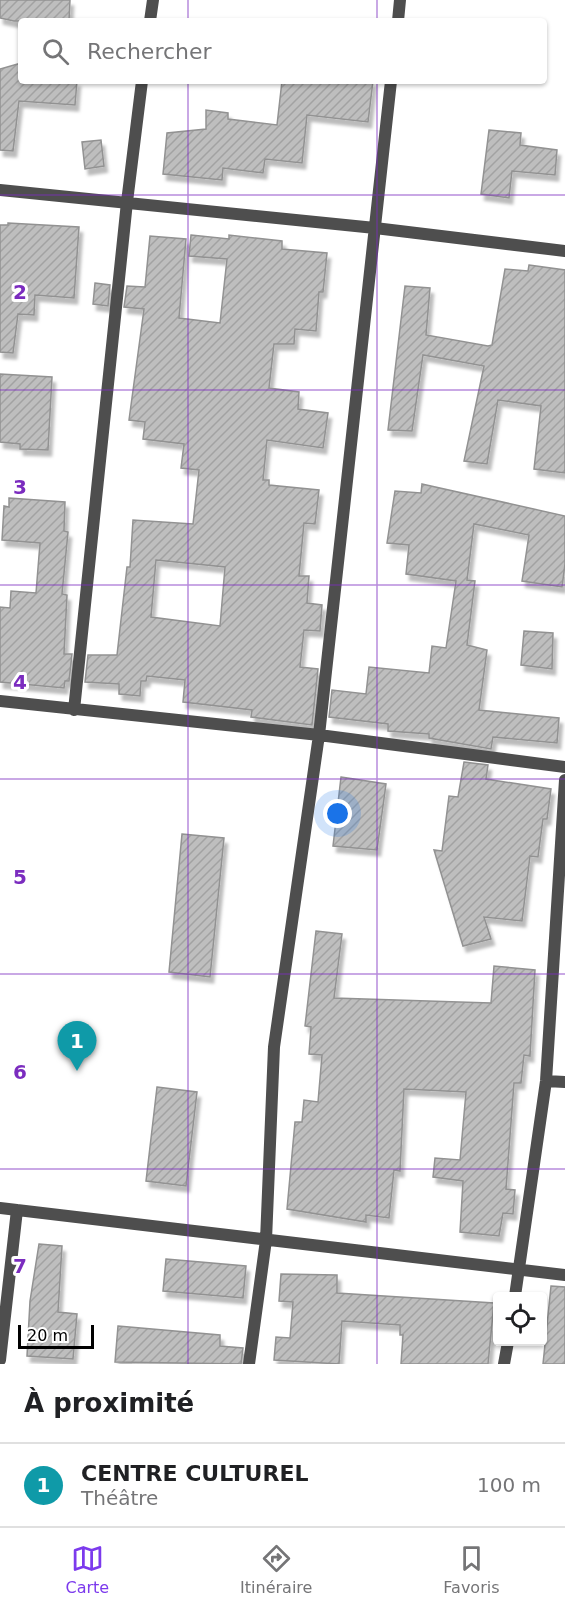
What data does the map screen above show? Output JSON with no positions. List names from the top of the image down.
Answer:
{
  "scale_bar": "20 m",
  "page": {
    "search": "Rechercher",
    "pins": "1",
    "scale": "20 m",
    "heading": "À proximité",
    "list": [
      {
        "mark": "1",
        "name": "CENTRE CULTUREL",
        "note": "Théâtre",
        "value": "100 m"
      }
    ],
    "nav": ["Carte", "Itinéraire", "Favoris"]
  },
  "grid": {
    "rows": [
      "2",
      "3",
      "4",
      "5",
      "6",
      "7"
    ]
  }
}
